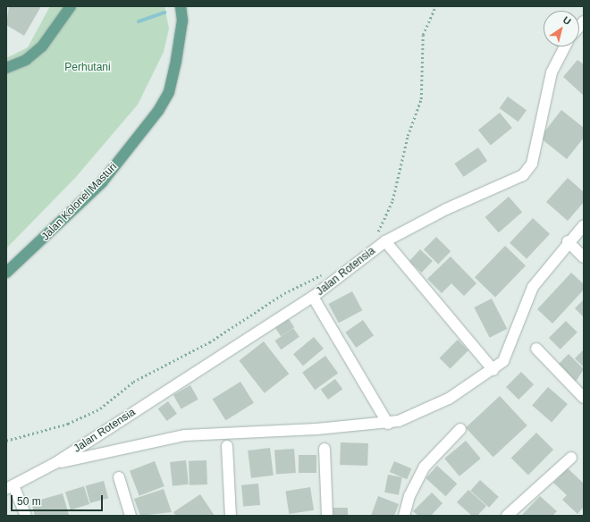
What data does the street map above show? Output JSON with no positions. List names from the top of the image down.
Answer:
{
  "streets": {
    "main road": ["Jalan Kolonel Masturi"],
    "street": ["Jalan Rotensia"]
  },
  "parks": ["Perhutani"],
  "scale_bar": "50 m",
  "north": "top right"
}
